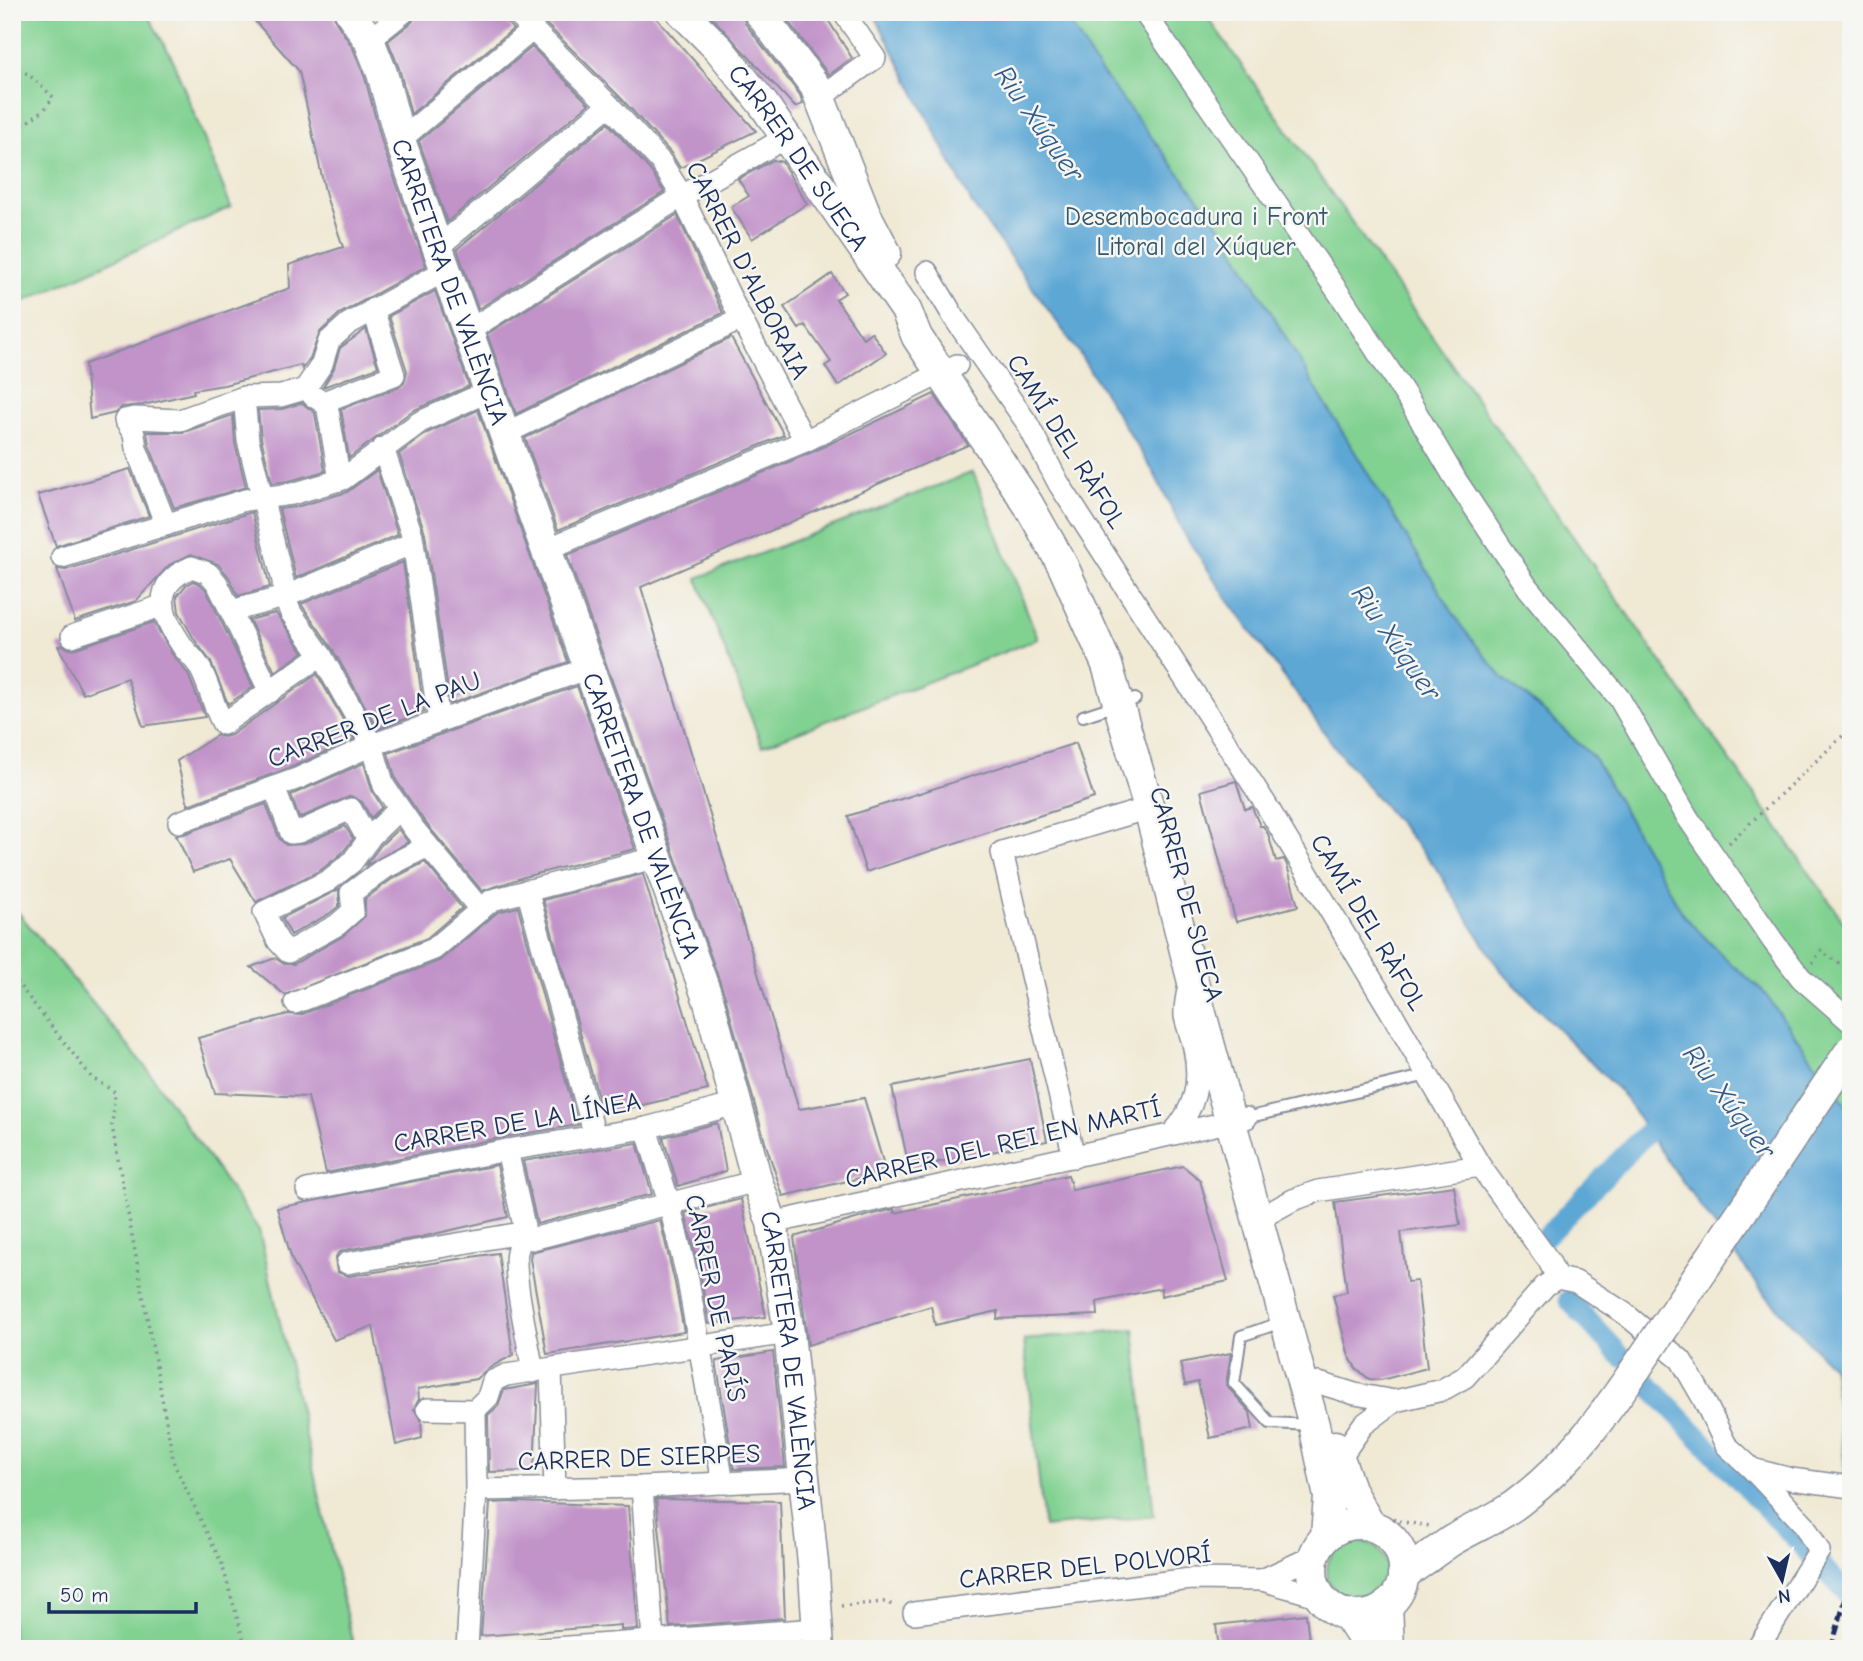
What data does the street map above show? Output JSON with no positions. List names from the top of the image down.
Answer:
{
  "streets": {
    "street": [
      "CARRER DE SUECA",
      "CARRER D'ALBORAIA",
      "CARRETERA DE VALÈNCIA",
      "CAMÍ DEL RÀFOL",
      "CARRER DE LA PAU",
      "CARRER DE LA LÍNEA",
      "CARRER DEL REI EN MARTÍ",
      "CARRER DE PARÍS",
      "CARRER DE SIERPES",
      "CARRER DEL POLVORÍ"
    ]
  },
  "crossings": [
    ["CARRER DE SUECA", "CARRER DEL REI EN MARTÍ"],
    ["CARRER DE SUECA", "CARRER DEL POLVORÍ"],
    ["CARRETERA DE VALÈNCIA", "CARRER DE LA PAU"],
    ["CARRETERA DE VALÈNCIA", "CARRER DE LA LÍNEA"],
    ["CARRETERA DE VALÈNCIA", "CARRER DEL REI EN MARTÍ"],
    ["CARRETERA DE VALÈNCIA", "CARRER DE SIERPES"],
    ["CARRER DE LA LÍNEA", "CARRER DE PARÍS"],
    ["CARRER DE PARÍS", "CARRER DE SIERPES"]
  ],
  "water": ["Riu Xúquer"],
  "parks": ["Desembocadura i Front Litoral del Xúquer"],
  "scale_bar": "50 m",
  "north": "bottom"
}
